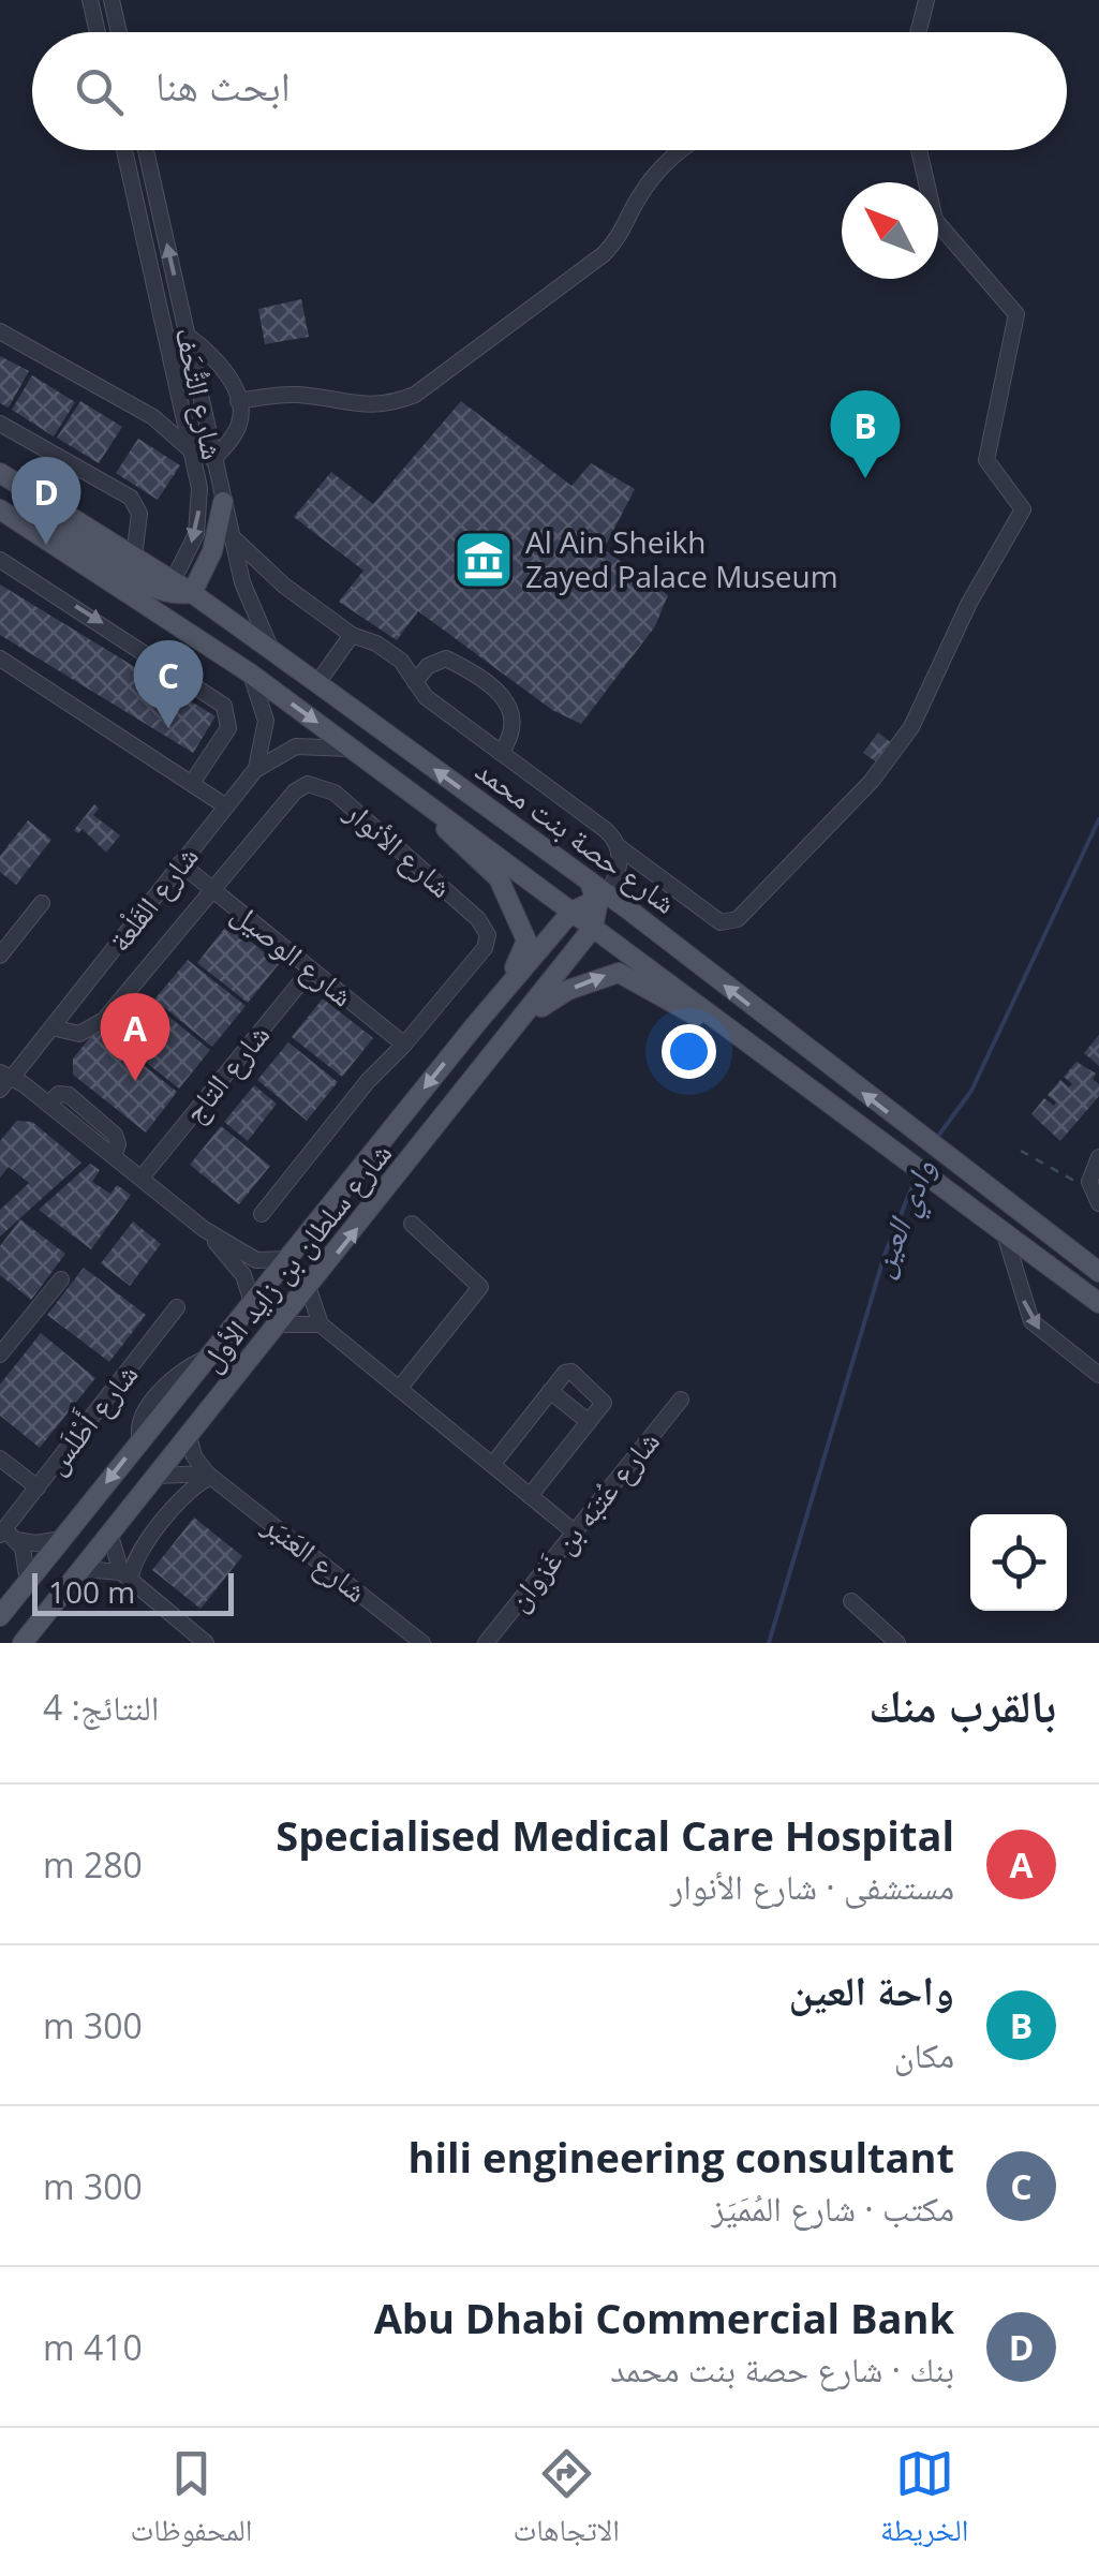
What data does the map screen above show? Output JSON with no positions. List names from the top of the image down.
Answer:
{
  "streets": {
    "main road": ["شارع حصة بنت محمد", "شارع سلطان بن زايد الأول"],
    "street": [
      "شارع التُّحَف",
      "شارع الأنوار",
      "شارع القَلْعة",
      "شارع الوصيل",
      "شارع التاج",
      "شارع أَطْلَس",
      "شارع عُتبَه بن غَزوان",
      "شارع العَنبَر"
    ]
  },
  "crossings": [
    ["شارع التُّحَف", "شارع حصة بنت محمد"],
    ["شارع حصة بنت محمد", "شارع القَلْعة"],
    ["شارع حصة بنت محمد", "شارع سلطان بن زايد الأول"],
    ["شارع الأنوار", "شارع القَلْعة"],
    ["شارع الأنوار", "شارع الوصيل"],
    ["شارع القَلْعة", "شارع الوصيل"],
    ["شارع الوصيل", "شارع التاج"],
    ["شارع سلطان بن زايد الأول", "شارع العَنبَر"]
  ],
  "water": ["وادي العين"],
  "places": {
    "museum": ["Al Ain Sheikh Zayed Palace Museum"]
  },
  "scale_bar": "100 m",
  "north": "top left",
  "page": {
    "search": "ابحث هنا",
    "pins": [
      "B",
      "D",
      "C",
      "A"
    ],
    "scale": "100 m",
    "heading": ["بالقرب منك", "النتائج: 4"],
    "list": [
      {
        "mark": "A",
        "name": "Specialised Medical Care Hospital",
        "note": "مستشفى · شارع الأنوار",
        "value": "280 m"
      },
      {
        "mark": "B",
        "name": "واحة العين",
        "note": "مكان",
        "value": "300 m"
      },
      {
        "mark": "C",
        "name": "hili engineering consultant",
        "note": "مكتب · شارع المُمَيَز",
        "value": "300 m"
      },
      {
        "mark": "D",
        "name": "Abu Dhabi Commercial Bank",
        "note": "بنك · شارع حصة بنت محمد",
        "value": "410 m"
      }
    ],
    "nav": ["الخريطة", "الاتجاهات", "المحفوظات"]
  }
}
